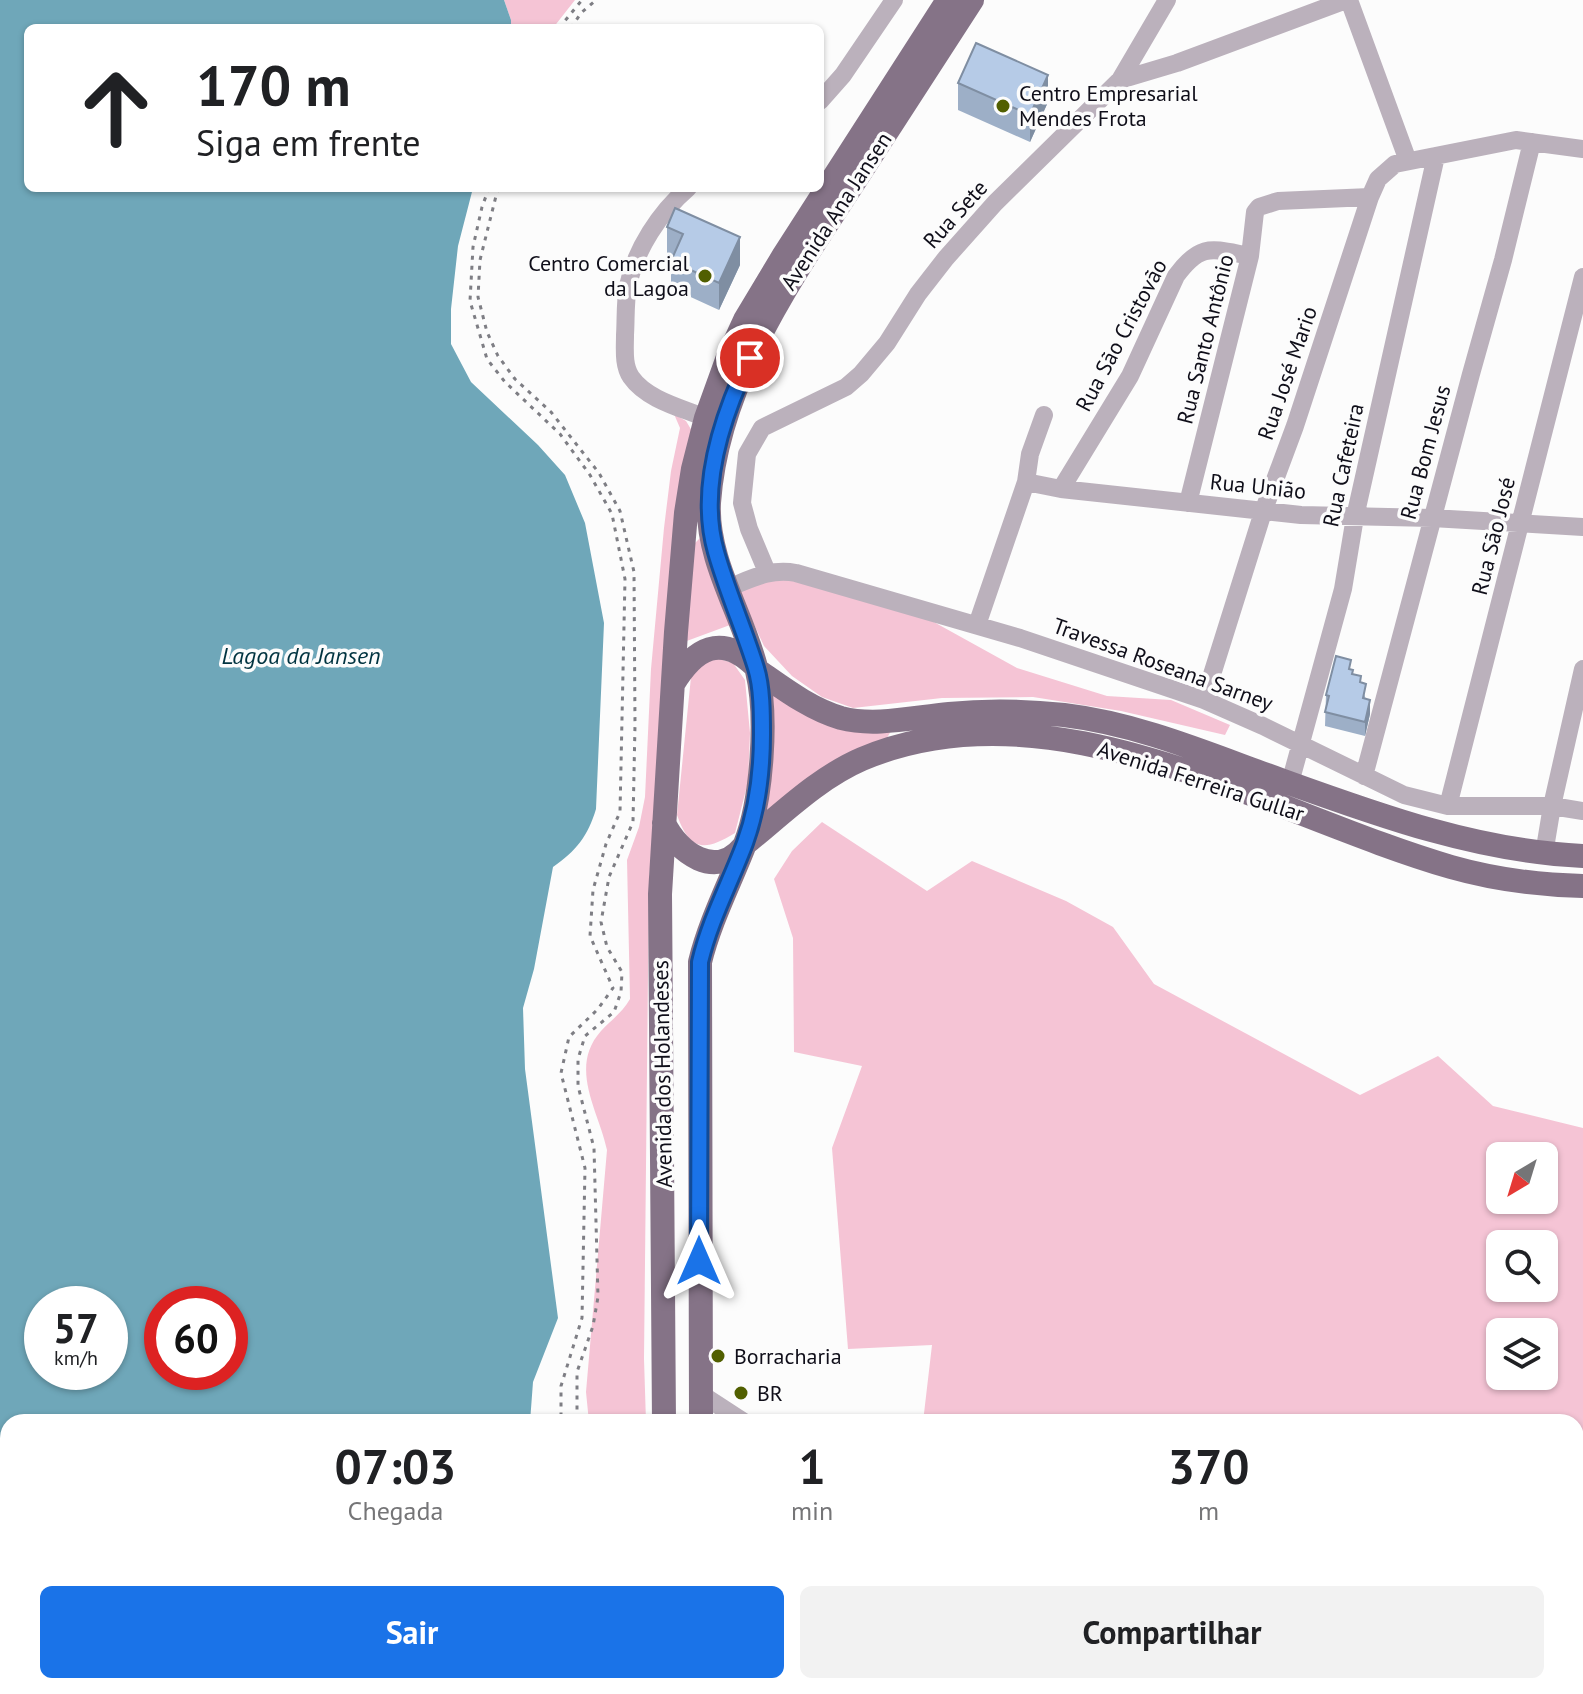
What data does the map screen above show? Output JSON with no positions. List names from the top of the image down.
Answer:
{
  "streets": {
    "main road": ["Avenida Ana Jansen", "Avenida Ferreira Gullar", "Avenida dos Holandeses"],
    "street": [
      "Rua Sete",
      "Rua São Cristovão",
      "Rua Santo Antônio",
      "Rua José Mario",
      "Rua Bom Jesus",
      "Rua Cafeteira",
      "Rua União",
      "Rua São José",
      "Travessa Roseana Sarney"
    ]
  },
  "crossings": [
    ["Avenida Ana Jansen", "Avenida Ferreira Gullar"],
    ["Avenida Ana Jansen", "Avenida dos Holandeses"],
    ["Rua Sete", "Travessa Roseana Sarney"],
    ["Rua São Cristovão", "Rua Santo Antônio"],
    ["Rua São Cristovão", "Rua União"],
    ["Rua Santo Antônio", "Rua José Mario"],
    ["Rua Santo Antônio", "Rua União"],
    ["Rua José Mario", "Rua União"],
    ["Rua José Mario", "Travessa Roseana Sarney"],
    ["Rua Bom Jesus", "Rua União"],
    ["Rua Bom Jesus", "Travessa Roseana Sarney"],
    ["Rua Cafeteira", "Rua União"],
    ["Rua Cafeteira", "Travessa Roseana Sarney"],
    ["Rua Cafeteira", "Avenida Ferreira Gullar"],
    ["Rua União", "Rua São José"],
    ["Rua São José", "Travessa Roseana Sarney"],
    ["Avenida Ferreira Gullar", "Avenida dos Holandeses"]
  ],
  "water": ["Lagoa da Jansen"],
  "places": [
    "Centro Empresarial Mendes Frota",
    "Centro Comercial da Lagoa",
    "Borracharia",
    "BR"
  ],
  "north": "bottom left",
  "page": {
    "turn": ["170 m", "Siga em frente"],
    "speed": "57 km/h",
    "limit": "60",
    "eta": [
      "07:03",
      "Chegada",
      "1",
      "min",
      "370",
      "m"
    ],
    "buttons": ["Sair", "Compartilhar"]
  }
}
